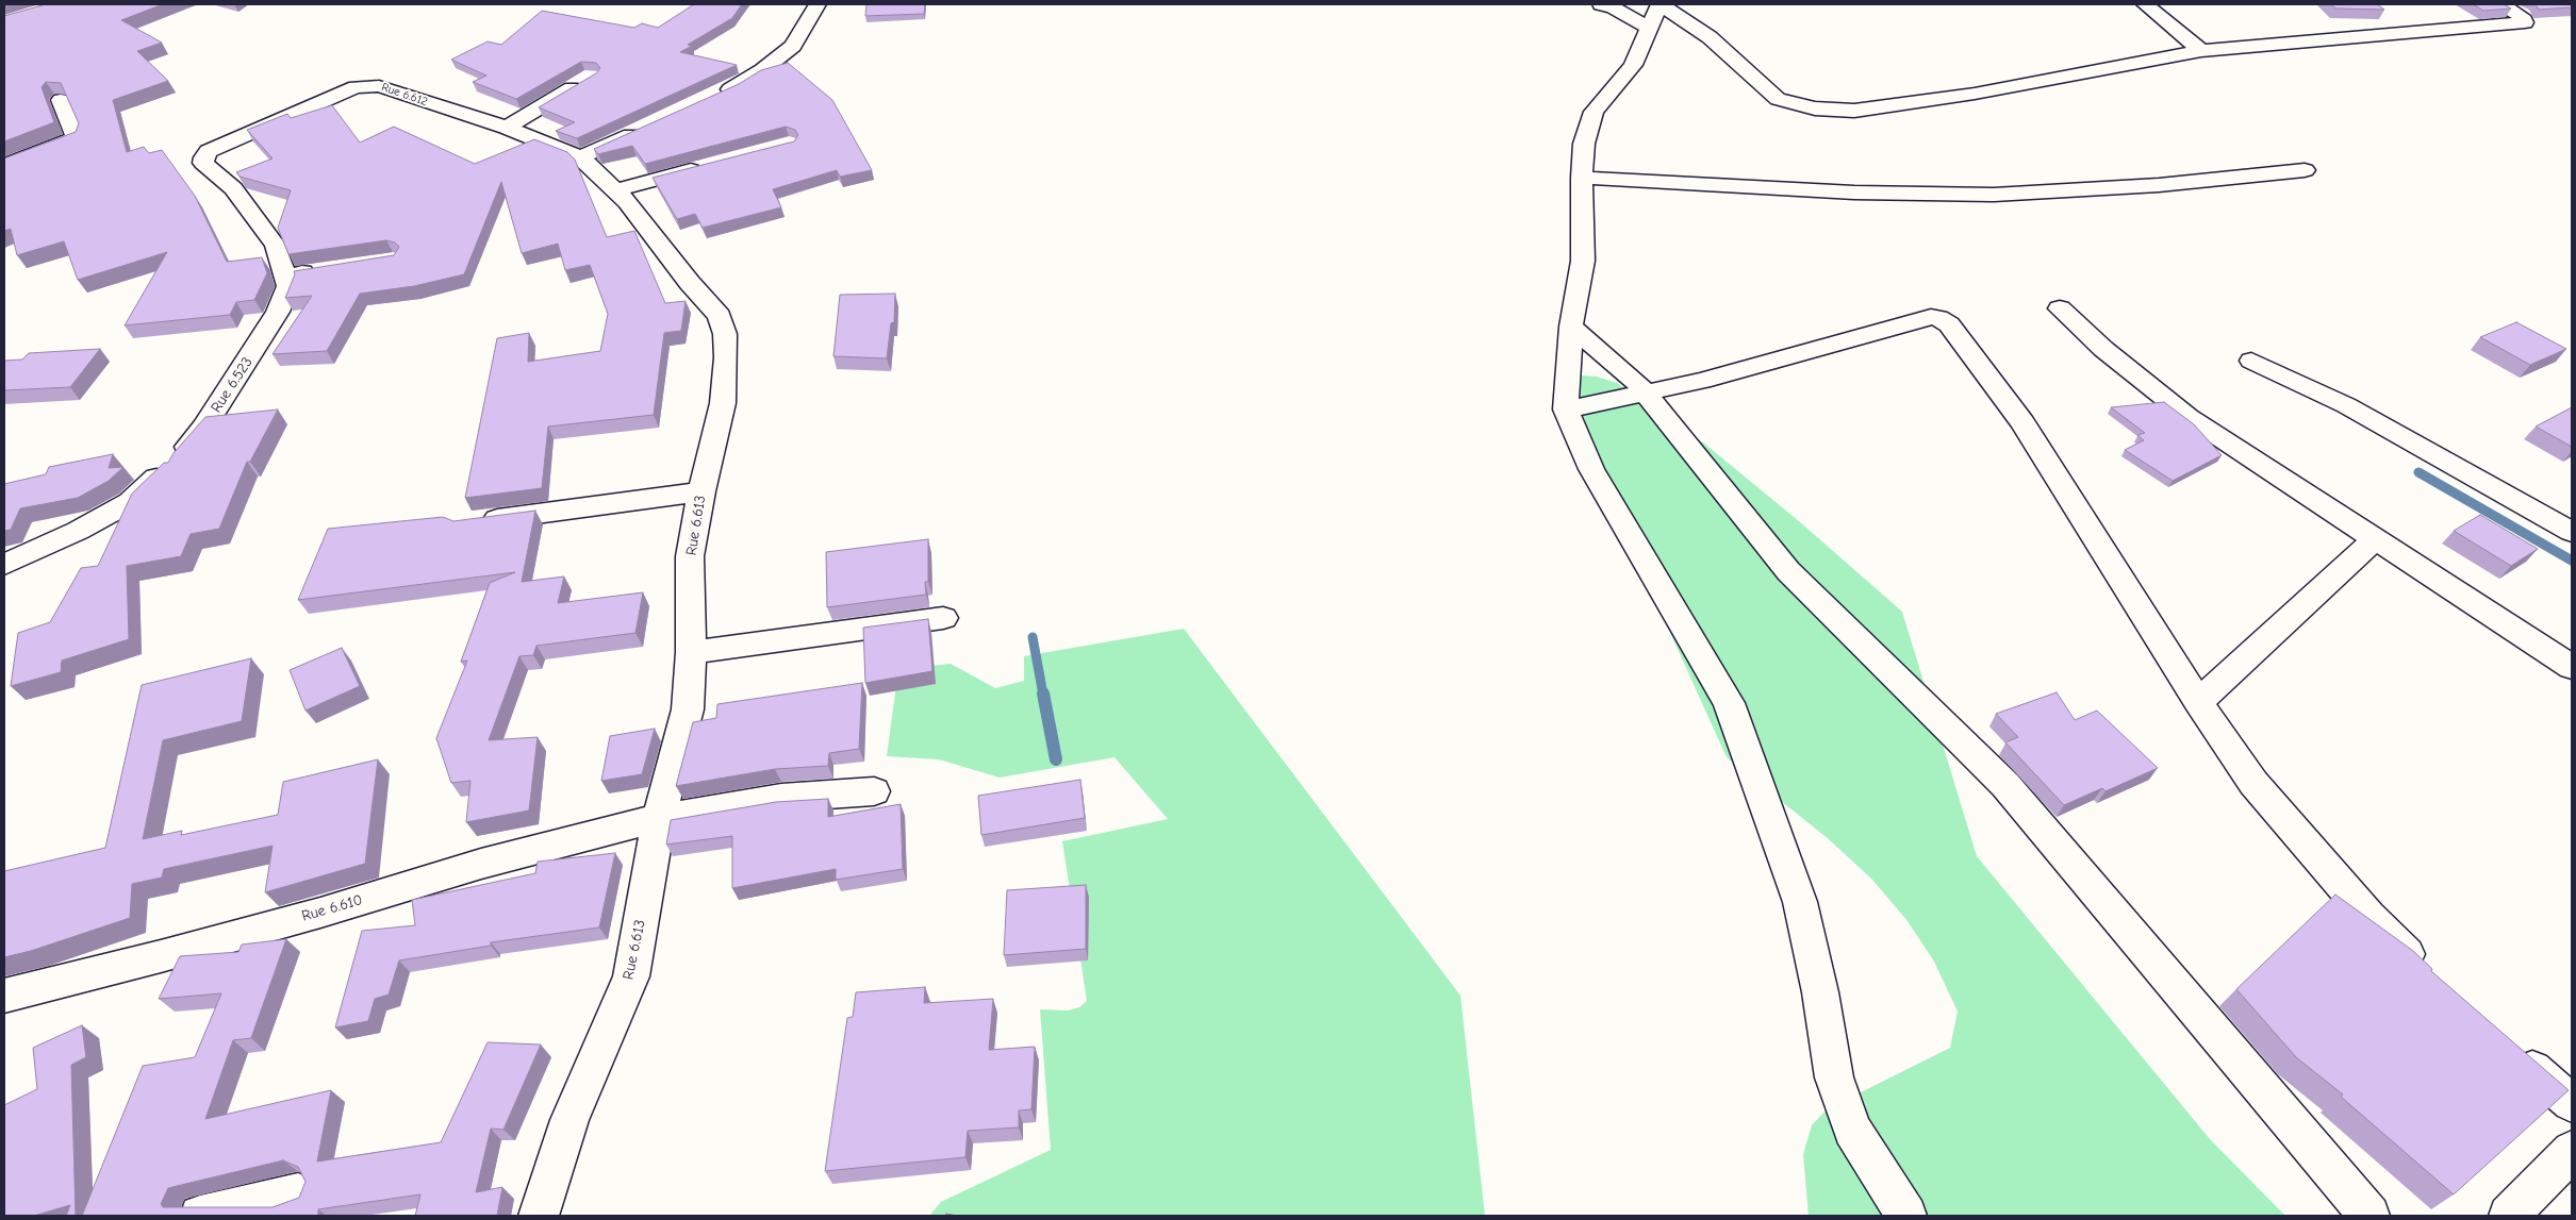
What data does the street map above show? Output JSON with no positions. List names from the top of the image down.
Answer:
{
  "streets": {
    "street": [
      "Rue 6.612",
      "Rue 6.523",
      "Rue 6.613",
      "Rue 6.610"
    ]
  },
  "crossings": [
    ["Rue 6.612", "Rue 6.523"],
    ["Rue 6.612", "Rue 6.613"],
    ["Rue 6.613", "Rue 6.610"]
  ]
}
